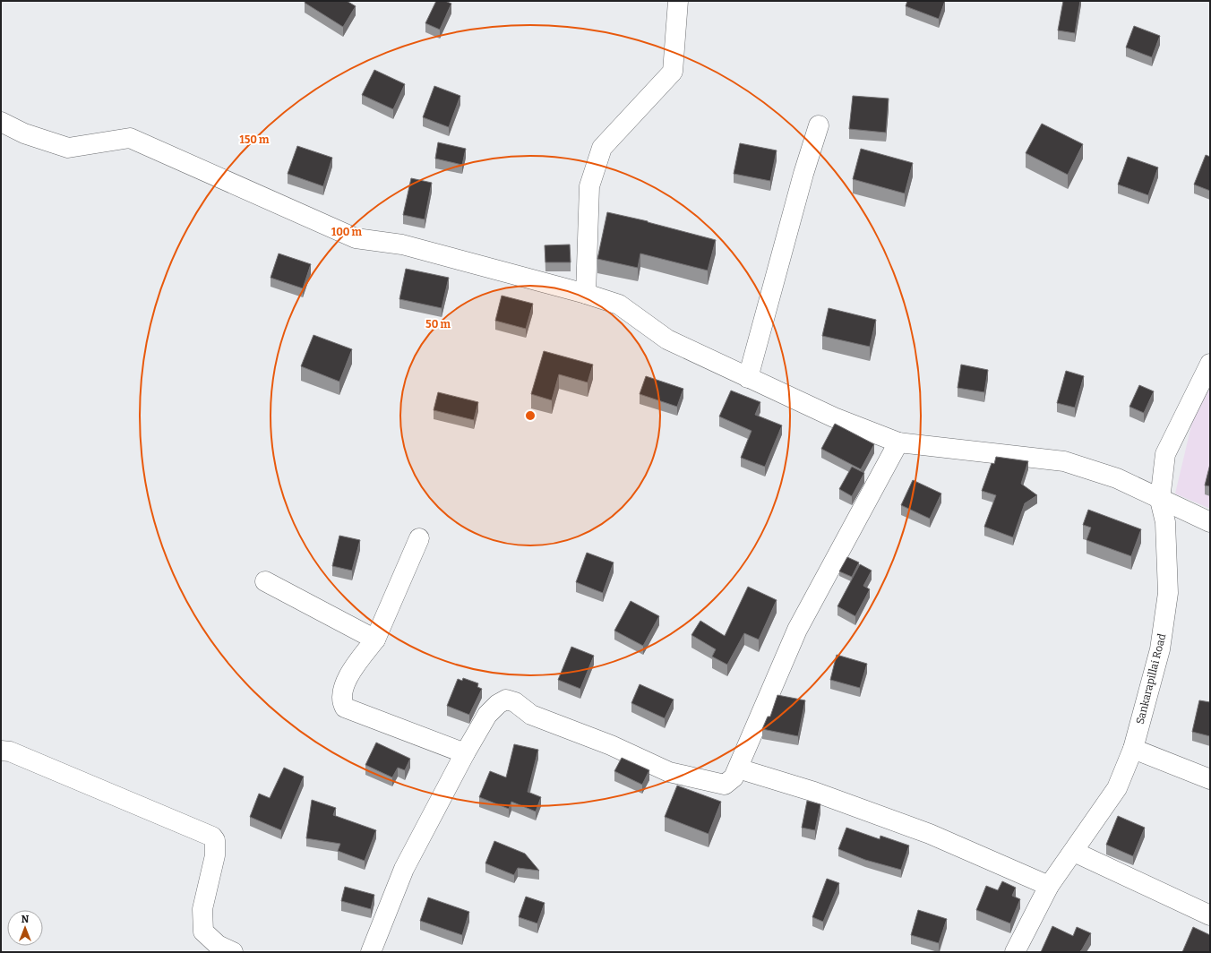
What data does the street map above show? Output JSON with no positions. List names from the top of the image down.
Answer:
{
  "streets": {
    "street": ["Sankarapillai Road"]
  },
  "north": "top",
  "rings": ["150 m", "100 m", "50 m"]
}
